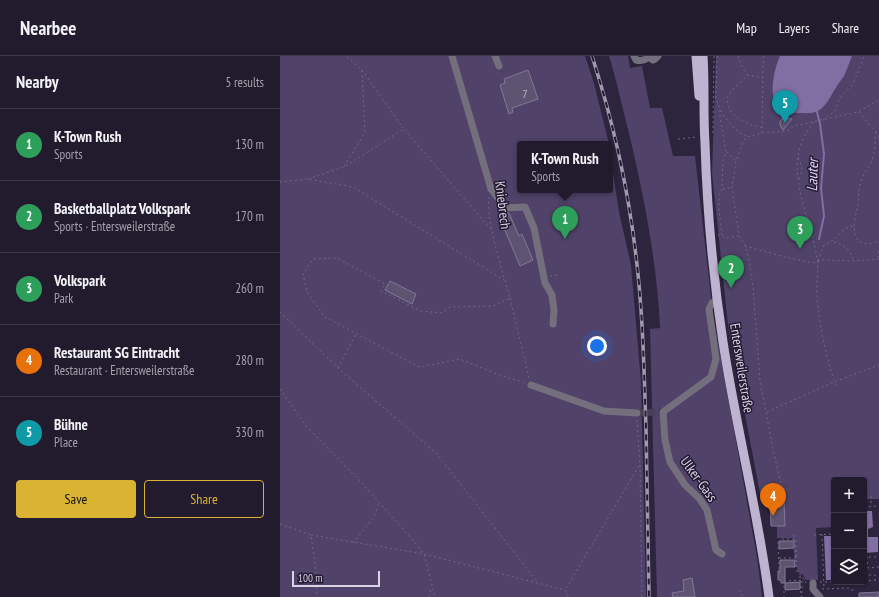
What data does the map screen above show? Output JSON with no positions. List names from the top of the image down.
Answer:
{
  "streets": {
    "main road": ["Entersweilerstraße"],
    "street": ["Kniebrech", "Ulker-Gass"]
  },
  "crossings": [
    ["Entersweilerstraße", "Ulker-Gass"]
  ],
  "water": ["Lauter"],
  "house_numbers": ["7"],
  "scale_bar": "100 m",
  "page": {
    "header": "Nearbee",
    "nav": ["Map", "Layers", "Share"],
    "heading": ["Nearby", "5 results"],
    "pins": [
      "5",
      "1",
      "3",
      "2",
      "4"
    ],
    "list": [
      {
        "mark": "1",
        "name": "K-Town Rush",
        "note": "Sports",
        "value": "130 m"
      },
      {
        "mark": "2",
        "name": "Basketballplatz Volkspark",
        "note": "Sports · Entersweilerstraße",
        "value": "170 m"
      },
      {
        "mark": "3",
        "name": "Volkspark",
        "note": "Park",
        "value": "260 m"
      },
      {
        "mark": "4",
        "name": "Restaurant SG Eintracht",
        "note": "Restaurant · Entersweilerstraße",
        "value": "280 m"
      },
      {
        "mark": "5",
        "name": "Bühne",
        "note": "Place",
        "value": "330 m"
      }
    ],
    "popup": ["K-Town Rush", "Sports"],
    "buttons": ["Save", "Share"],
    "map_buttons": ["+", "−"],
    "scale": "100 m"
  }
}
